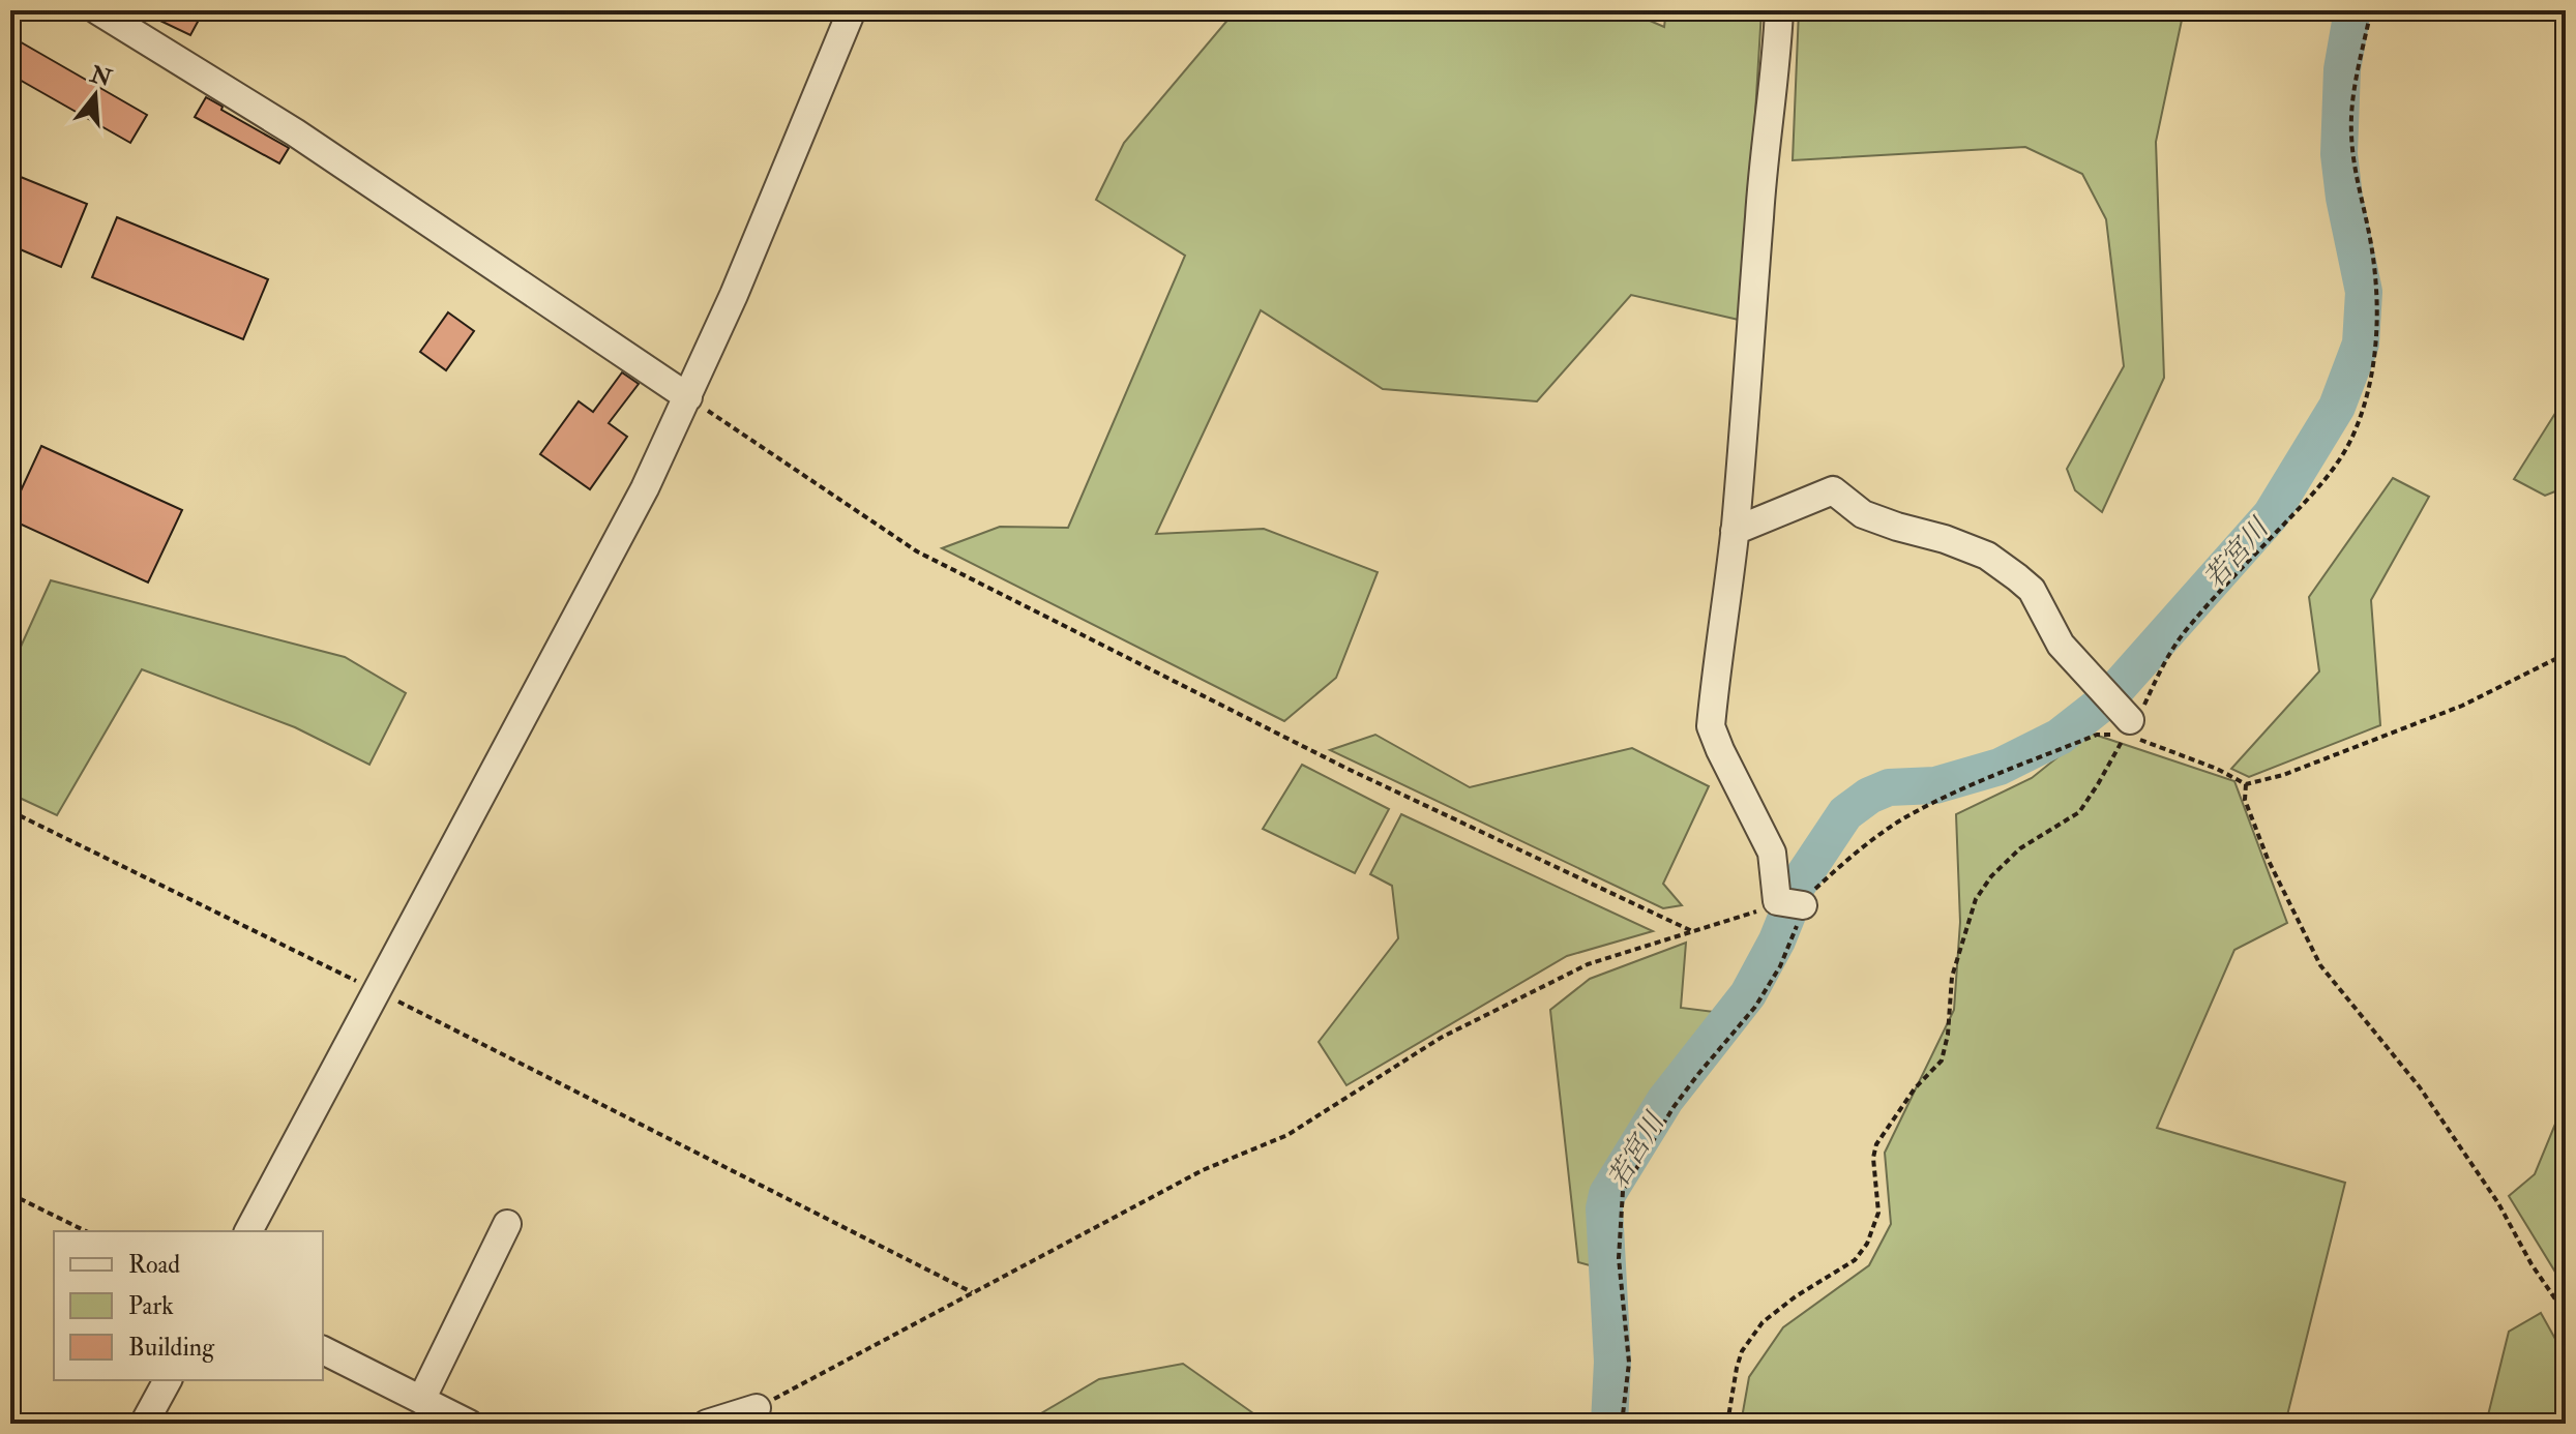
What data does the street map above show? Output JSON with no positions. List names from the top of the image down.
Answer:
{
  "water": ["若宮川"],
  "legend": ["Road", "Park", "Building"],
  "north": "top"
}
